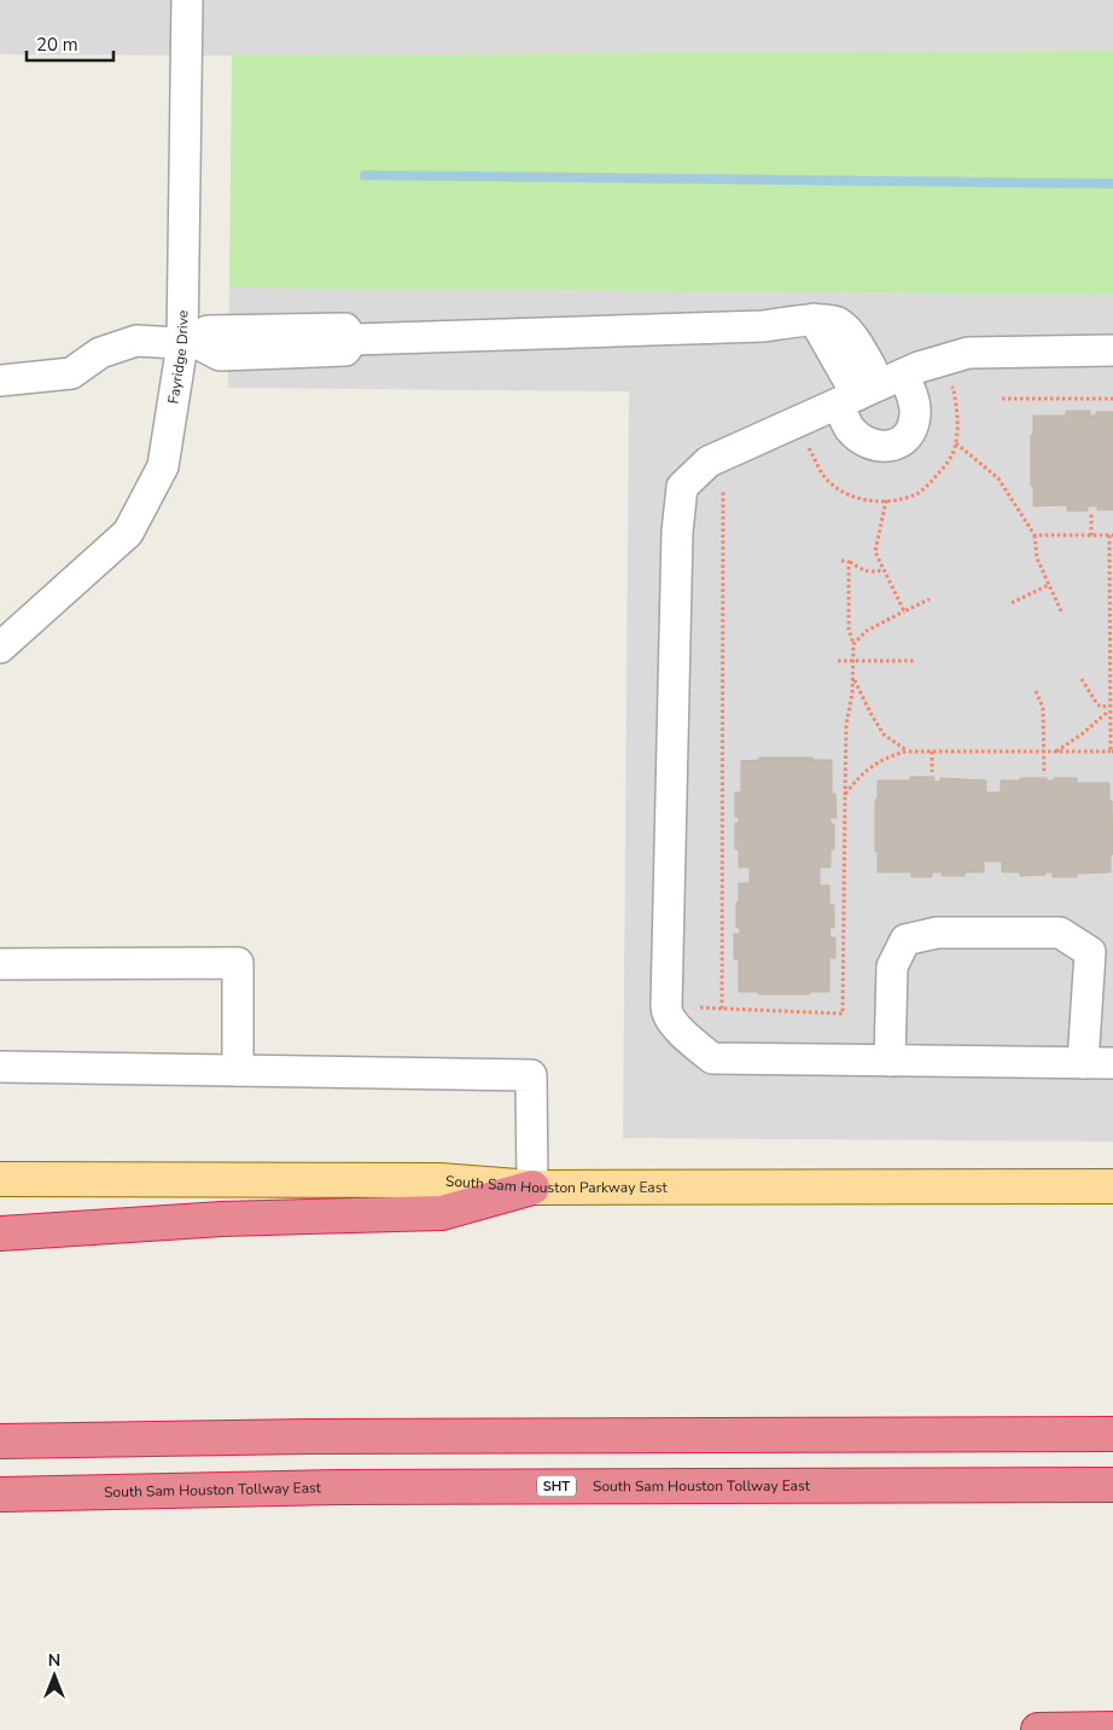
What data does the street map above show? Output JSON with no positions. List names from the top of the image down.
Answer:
{
  "streets": {
    "highway": ["SHT", "South Sam Houston Tollway East"],
    "main road": ["South Sam Houston Parkway East"],
    "street": ["Fayridge Drive"]
  },
  "scale_bar": "20 m",
  "north": "top"
}
